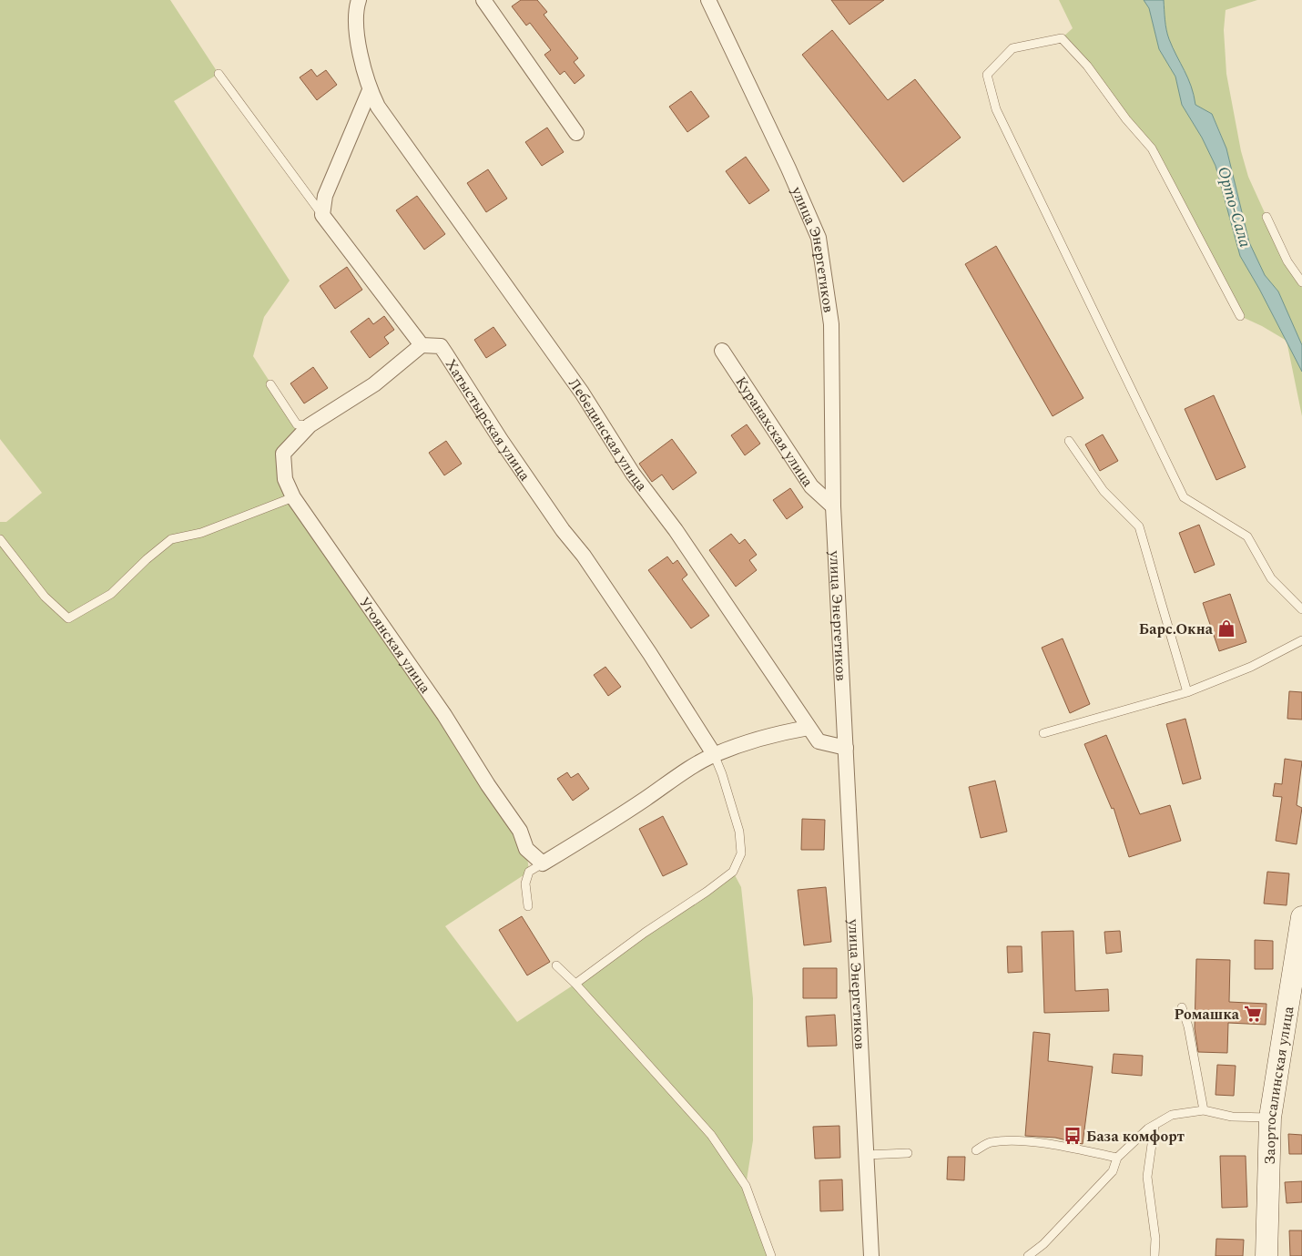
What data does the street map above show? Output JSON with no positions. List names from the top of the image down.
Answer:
{
  "streets": {
    "street": [
      "улица Энергетиков",
      "Хатыстырская улица",
      "Куранахская улица",
      "Лебединская улица",
      "Угоянская улица",
      "Заортосалинская улица"
    ]
  },
  "crossings": [
    ["улица Энергетиков", "Куранахская улица"],
    ["улица Энергетиков", "Лебединская улица"],
    ["Хатыстырская улица", "Угоянская улица"]
  ],
  "water": ["Орто-Сала"],
  "places": {
    "shop": ["Барс.Окна"],
    "supermarket": ["Ромашка"],
    "bus stop": ["База комфорт"]
  }
}
